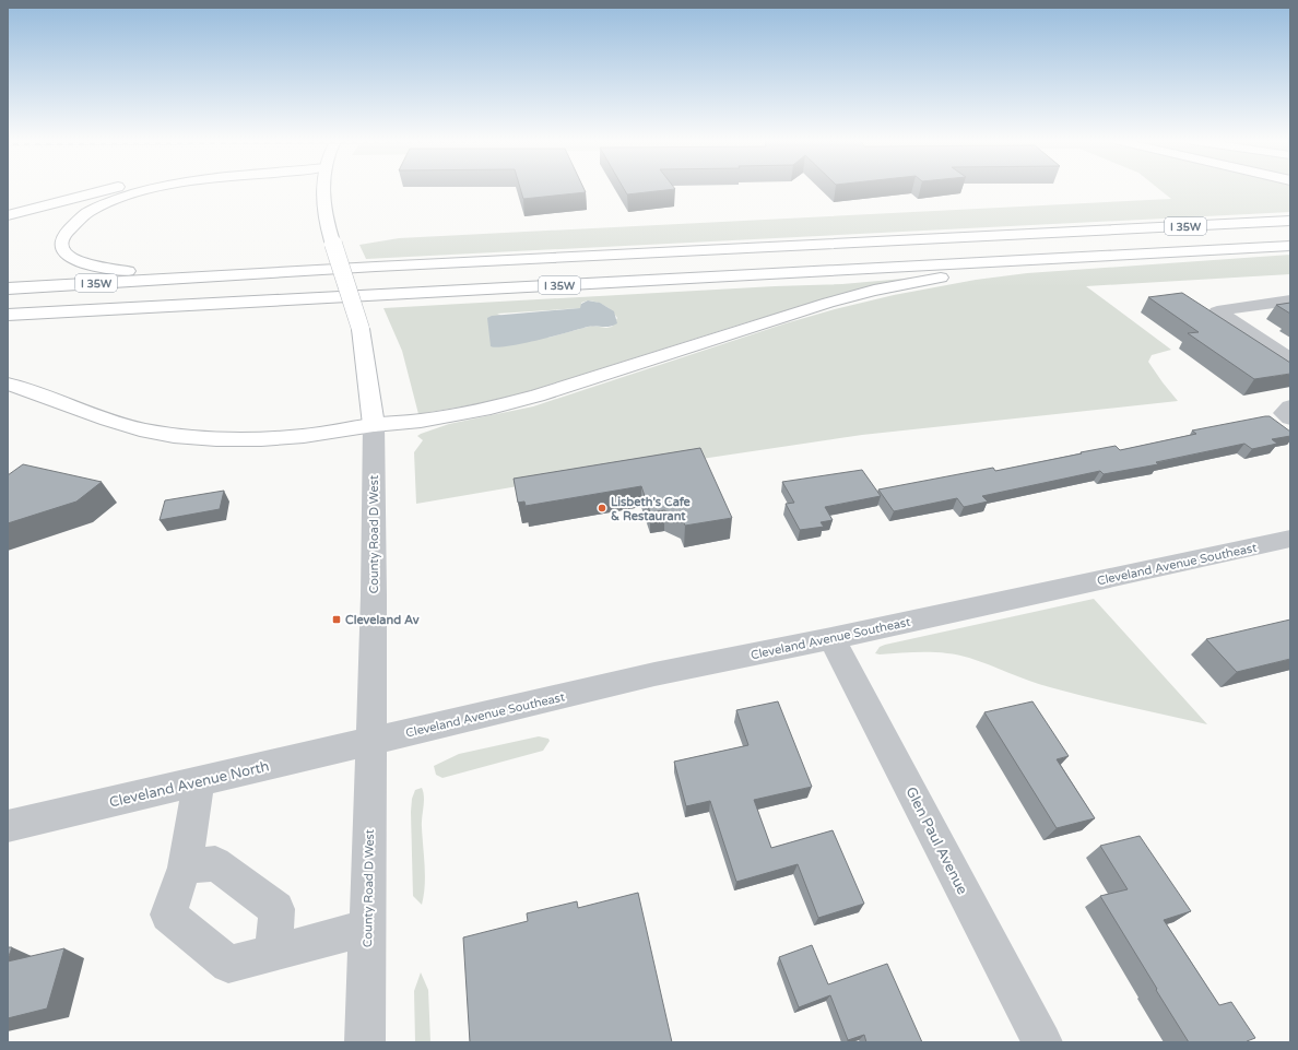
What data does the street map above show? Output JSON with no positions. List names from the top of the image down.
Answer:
{
  "streets": {
    "main road": ["I 35W", "County Road D West"],
    "street": ["Cleveland Avenue Southeast", "Cleveland Avenue North", "Glen Paul Avenue"]
  },
  "crossings": [
    ["County Road D West", "Cleveland Avenue Southeast"],
    ["County Road D West", "Cleveland Avenue North"],
    ["Cleveland Avenue Southeast", "Cleveland Avenue North"],
    ["Cleveland Avenue Southeast", "Glen Paul Avenue"]
  ],
  "places": {
    "other": ["Lisbeth's Cafe & Restaurant"],
    "transit": ["Cleveland Av"]
  }
}
